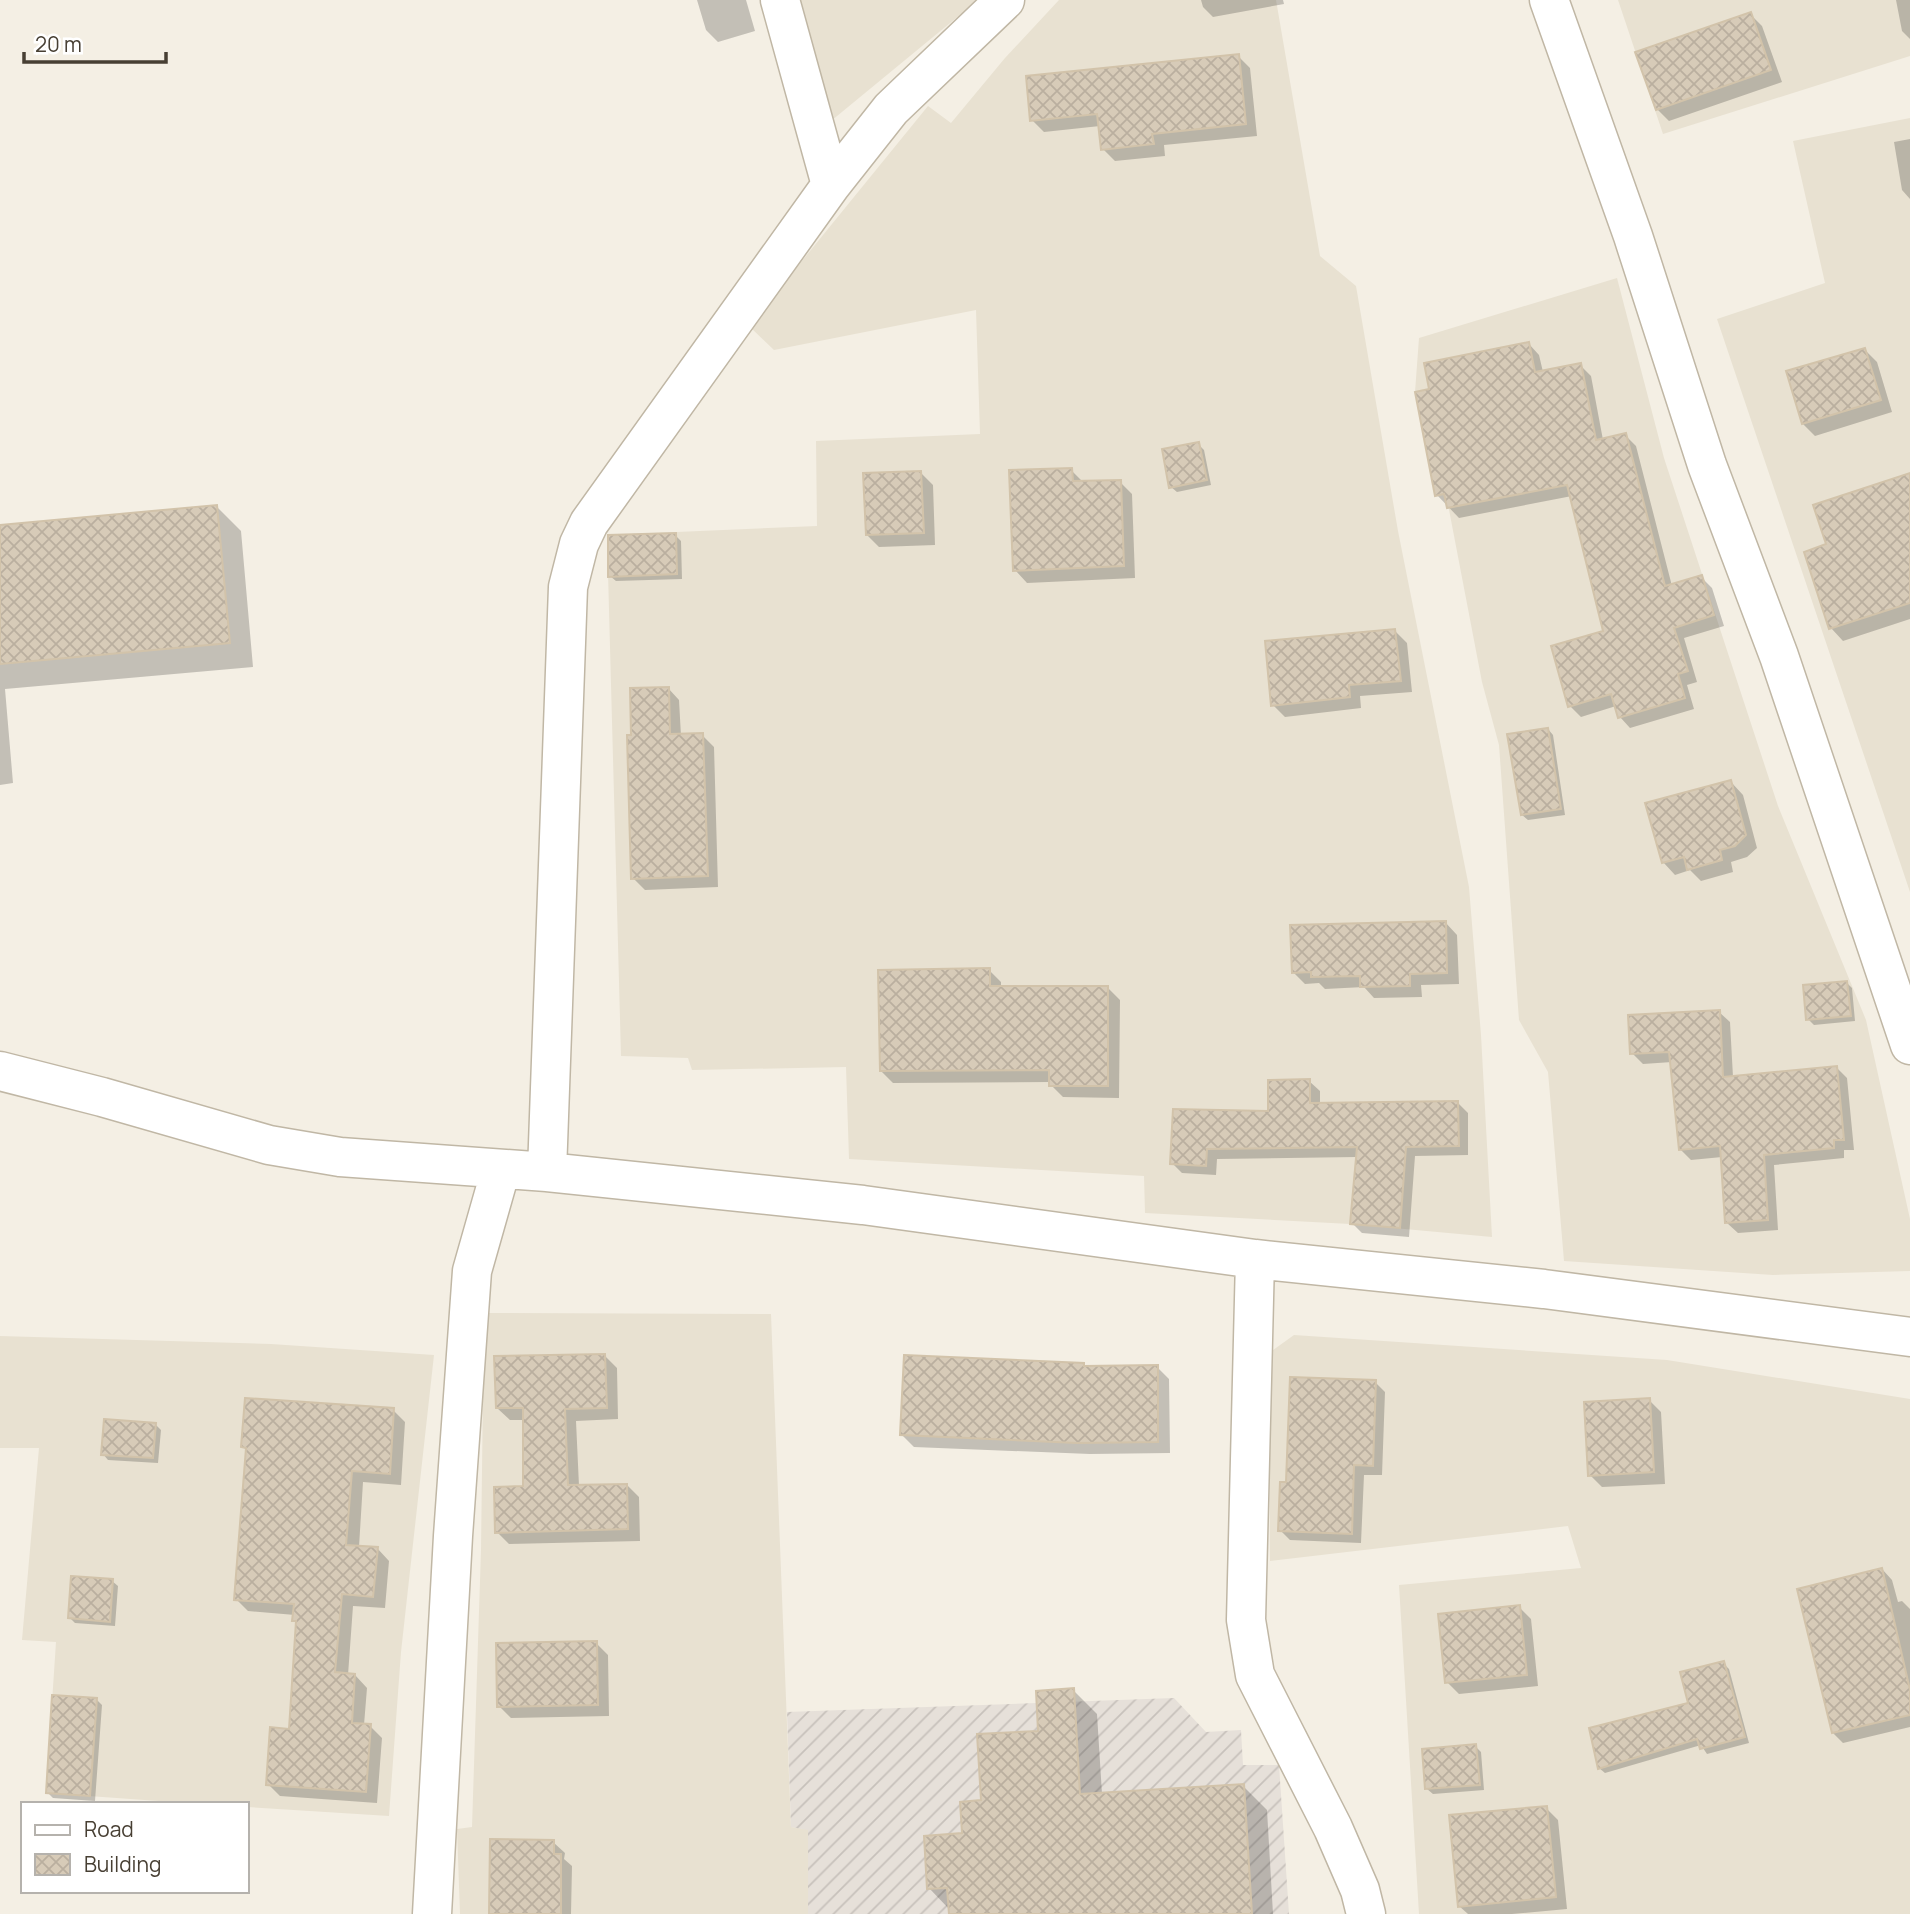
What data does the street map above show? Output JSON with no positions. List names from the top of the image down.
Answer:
{
  "legend": ["Road", "Building"],
  "scale_bar": "20 m"
}
